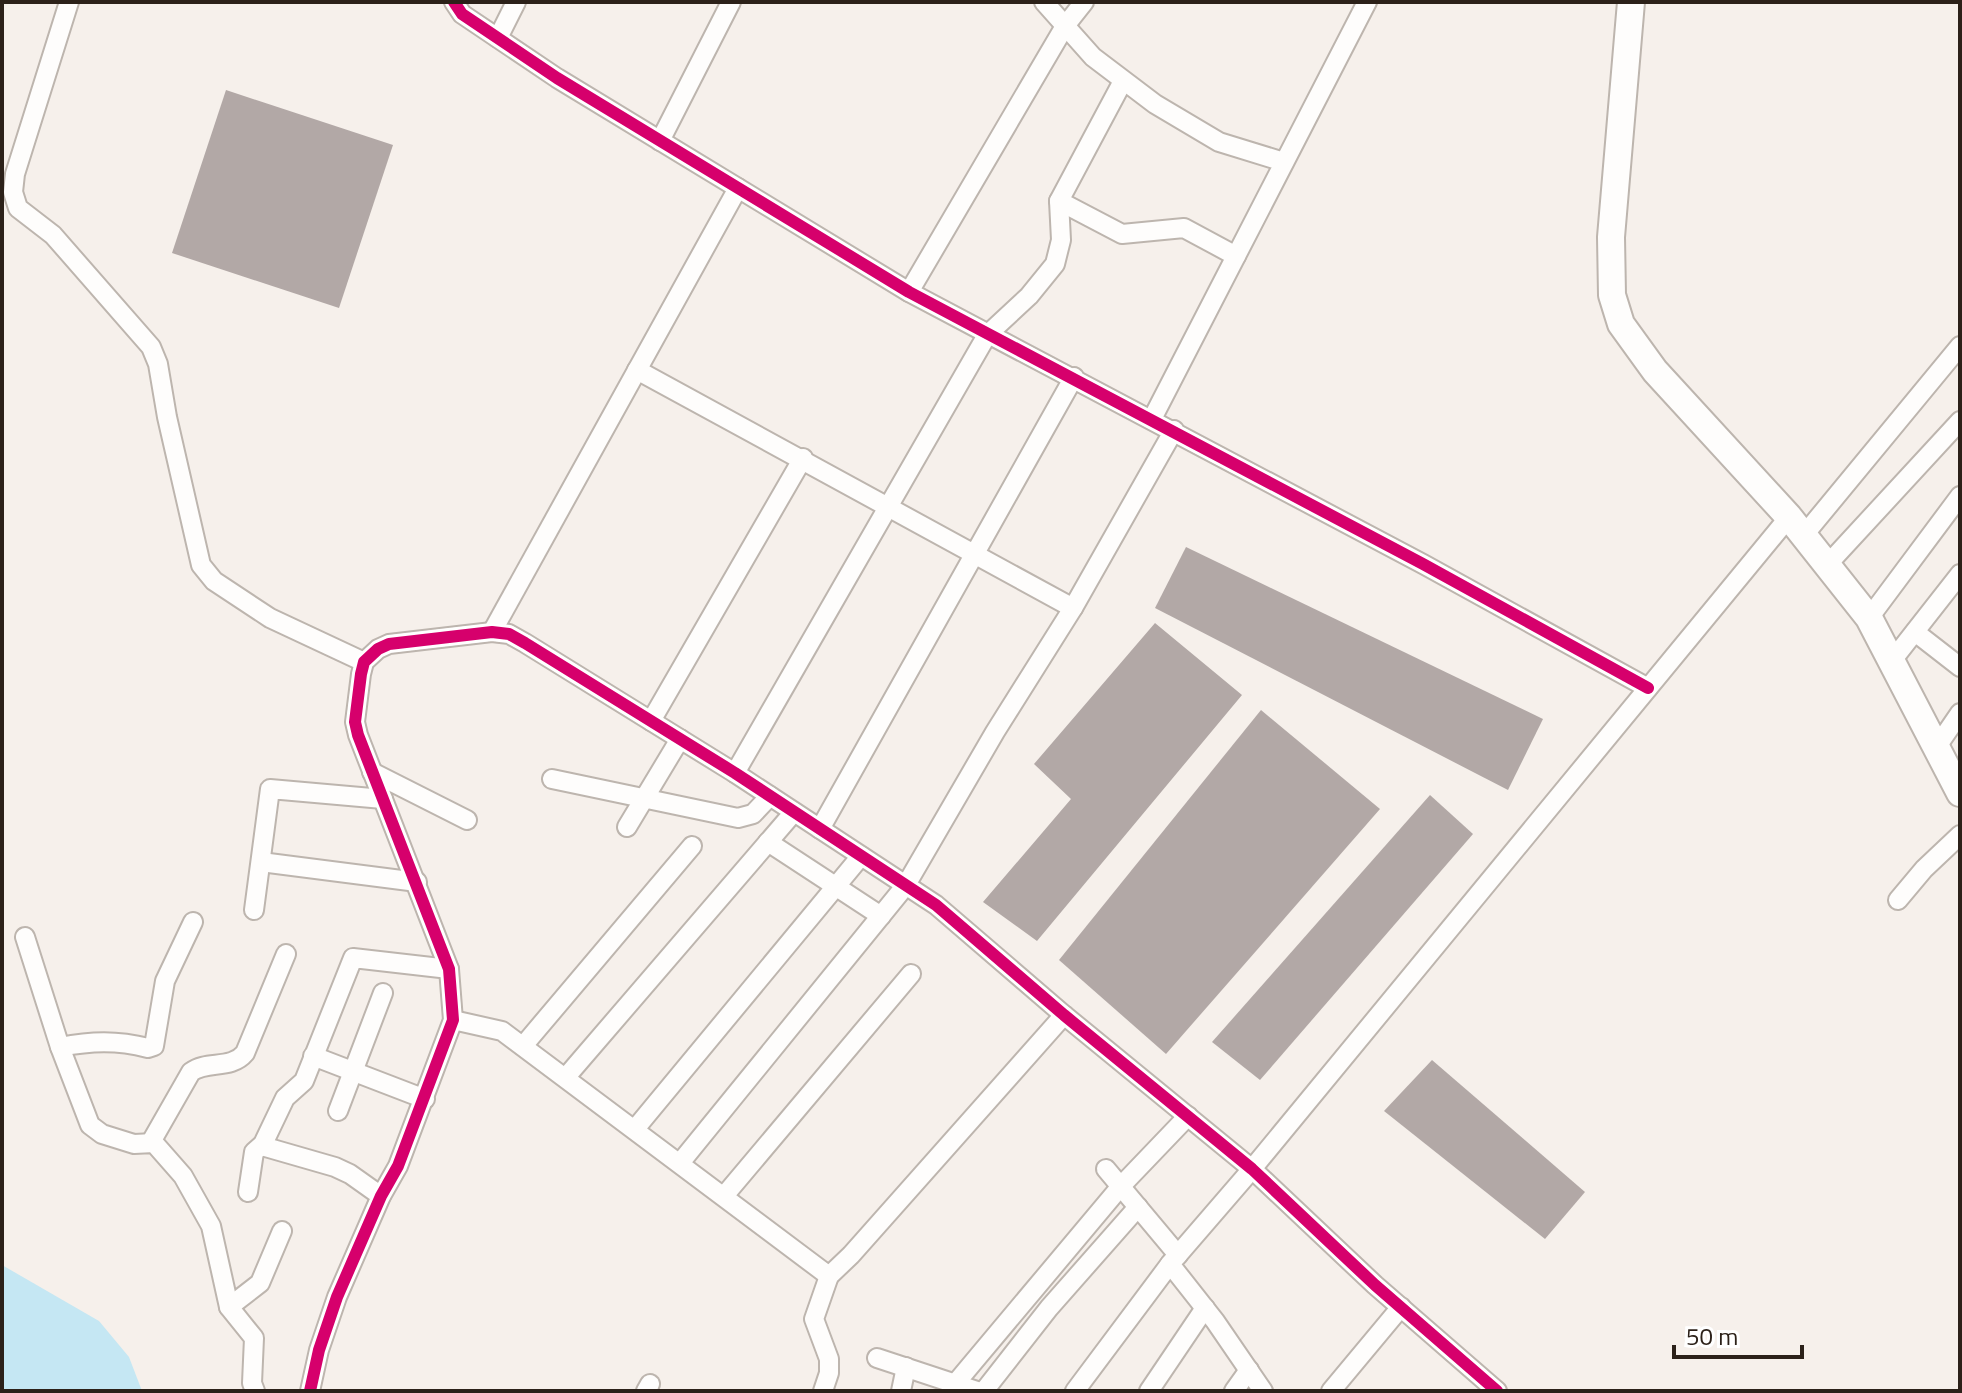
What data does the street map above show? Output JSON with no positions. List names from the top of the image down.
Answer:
{
  "scale_bar": "50 m"
}
